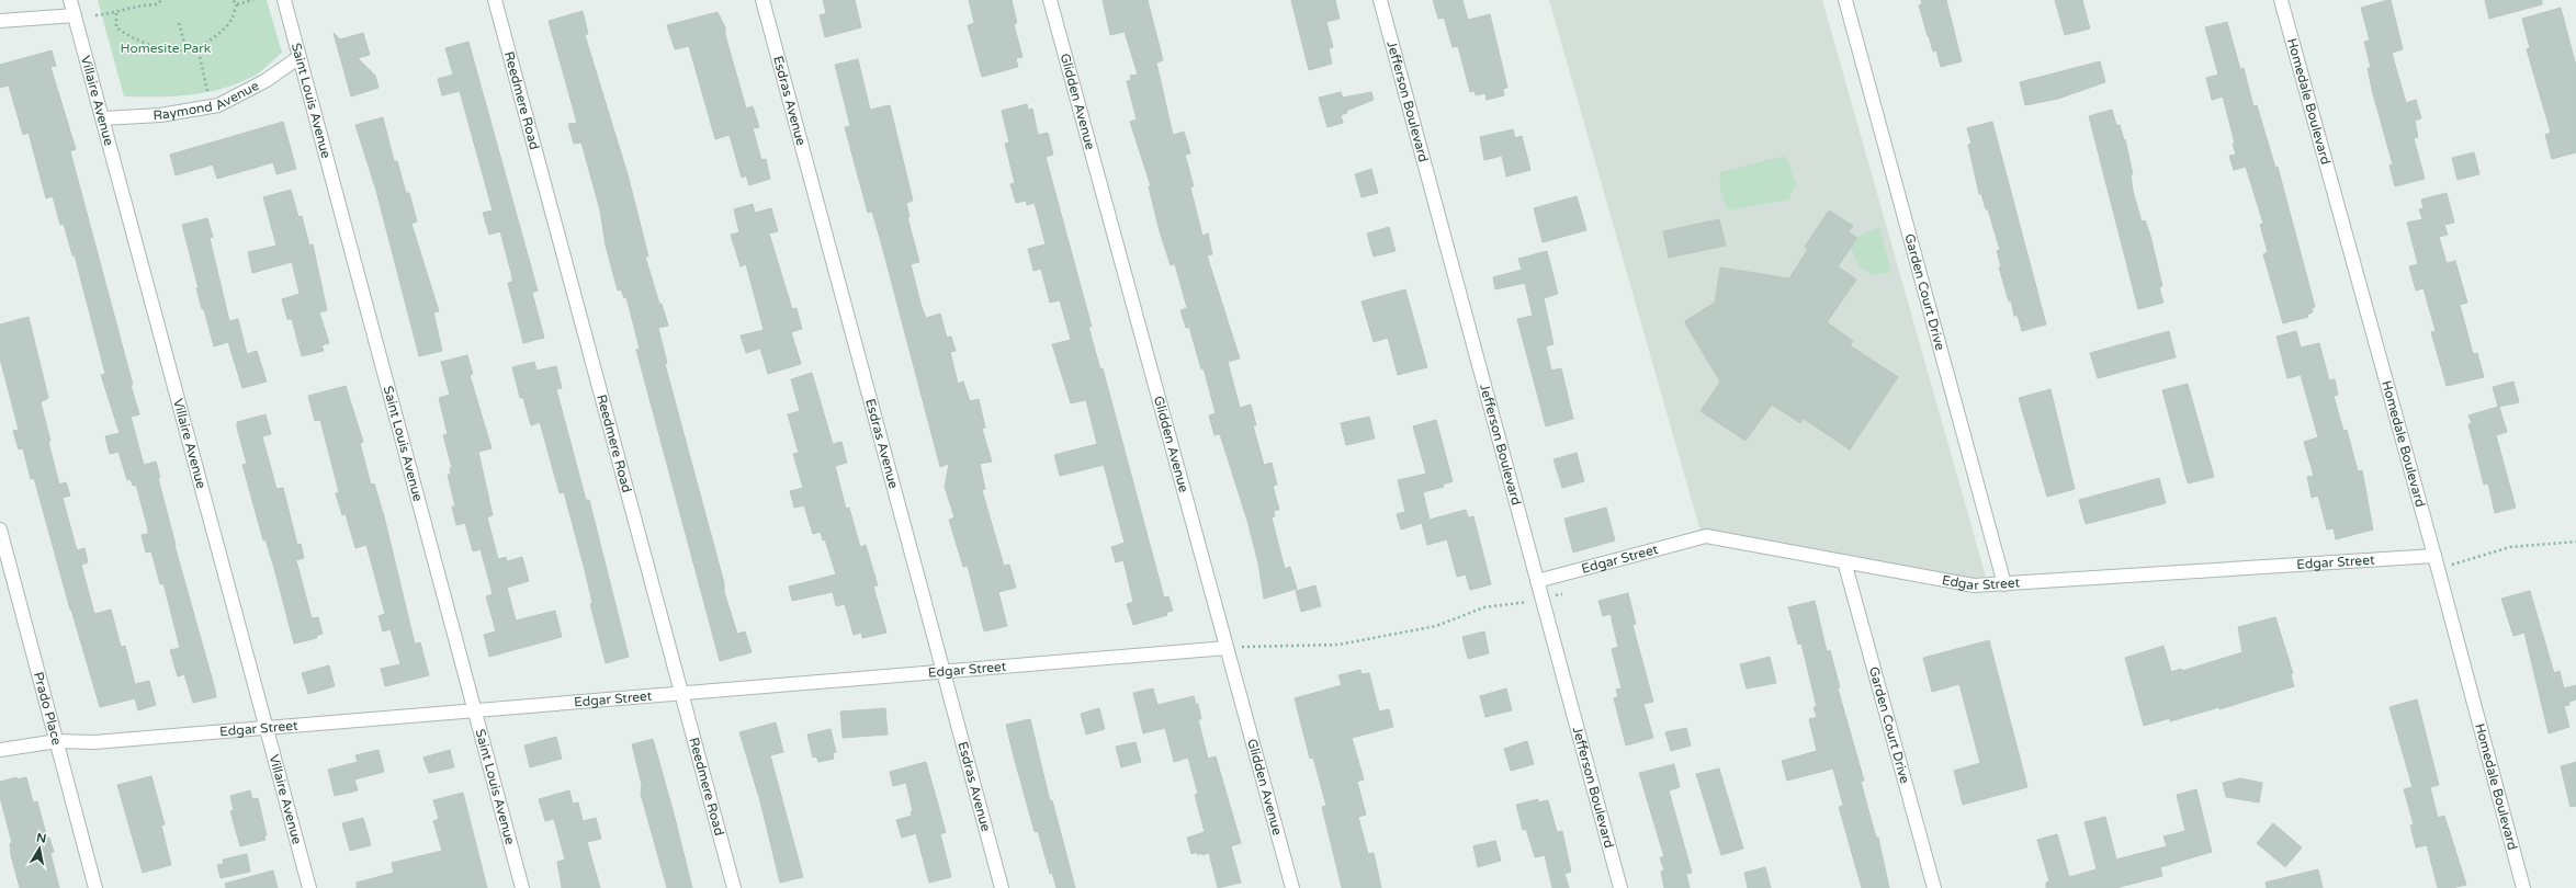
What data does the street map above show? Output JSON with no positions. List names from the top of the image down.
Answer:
{
  "streets": {
    "street": [
      "Raymond Avenue",
      "Villaire Avenue",
      "Saint Louis Avenue",
      "Reedmere Road",
      "Esdras Avenue",
      "Glidden Avenue",
      "Jefferson Boulevard",
      "Homedale Boulevard",
      "Garden Court Drive",
      "Edgar Street",
      "Prado Place"
    ]
  },
  "crossings": [
    ["Raymond Avenue", "Villaire Avenue"],
    ["Raymond Avenue", "Saint Louis Avenue"],
    ["Villaire Avenue", "Edgar Street"],
    ["Saint Louis Avenue", "Edgar Street"],
    ["Reedmere Road", "Edgar Street"],
    ["Esdras Avenue", "Edgar Street"],
    ["Glidden Avenue", "Edgar Street"],
    ["Jefferson Boulevard", "Edgar Street"],
    ["Homedale Boulevard", "Edgar Street"],
    ["Garden Court Drive", "Edgar Street"],
    ["Edgar Street", "Prado Place"]
  ],
  "parks": ["Homesite Park"],
  "north": "top"
}
